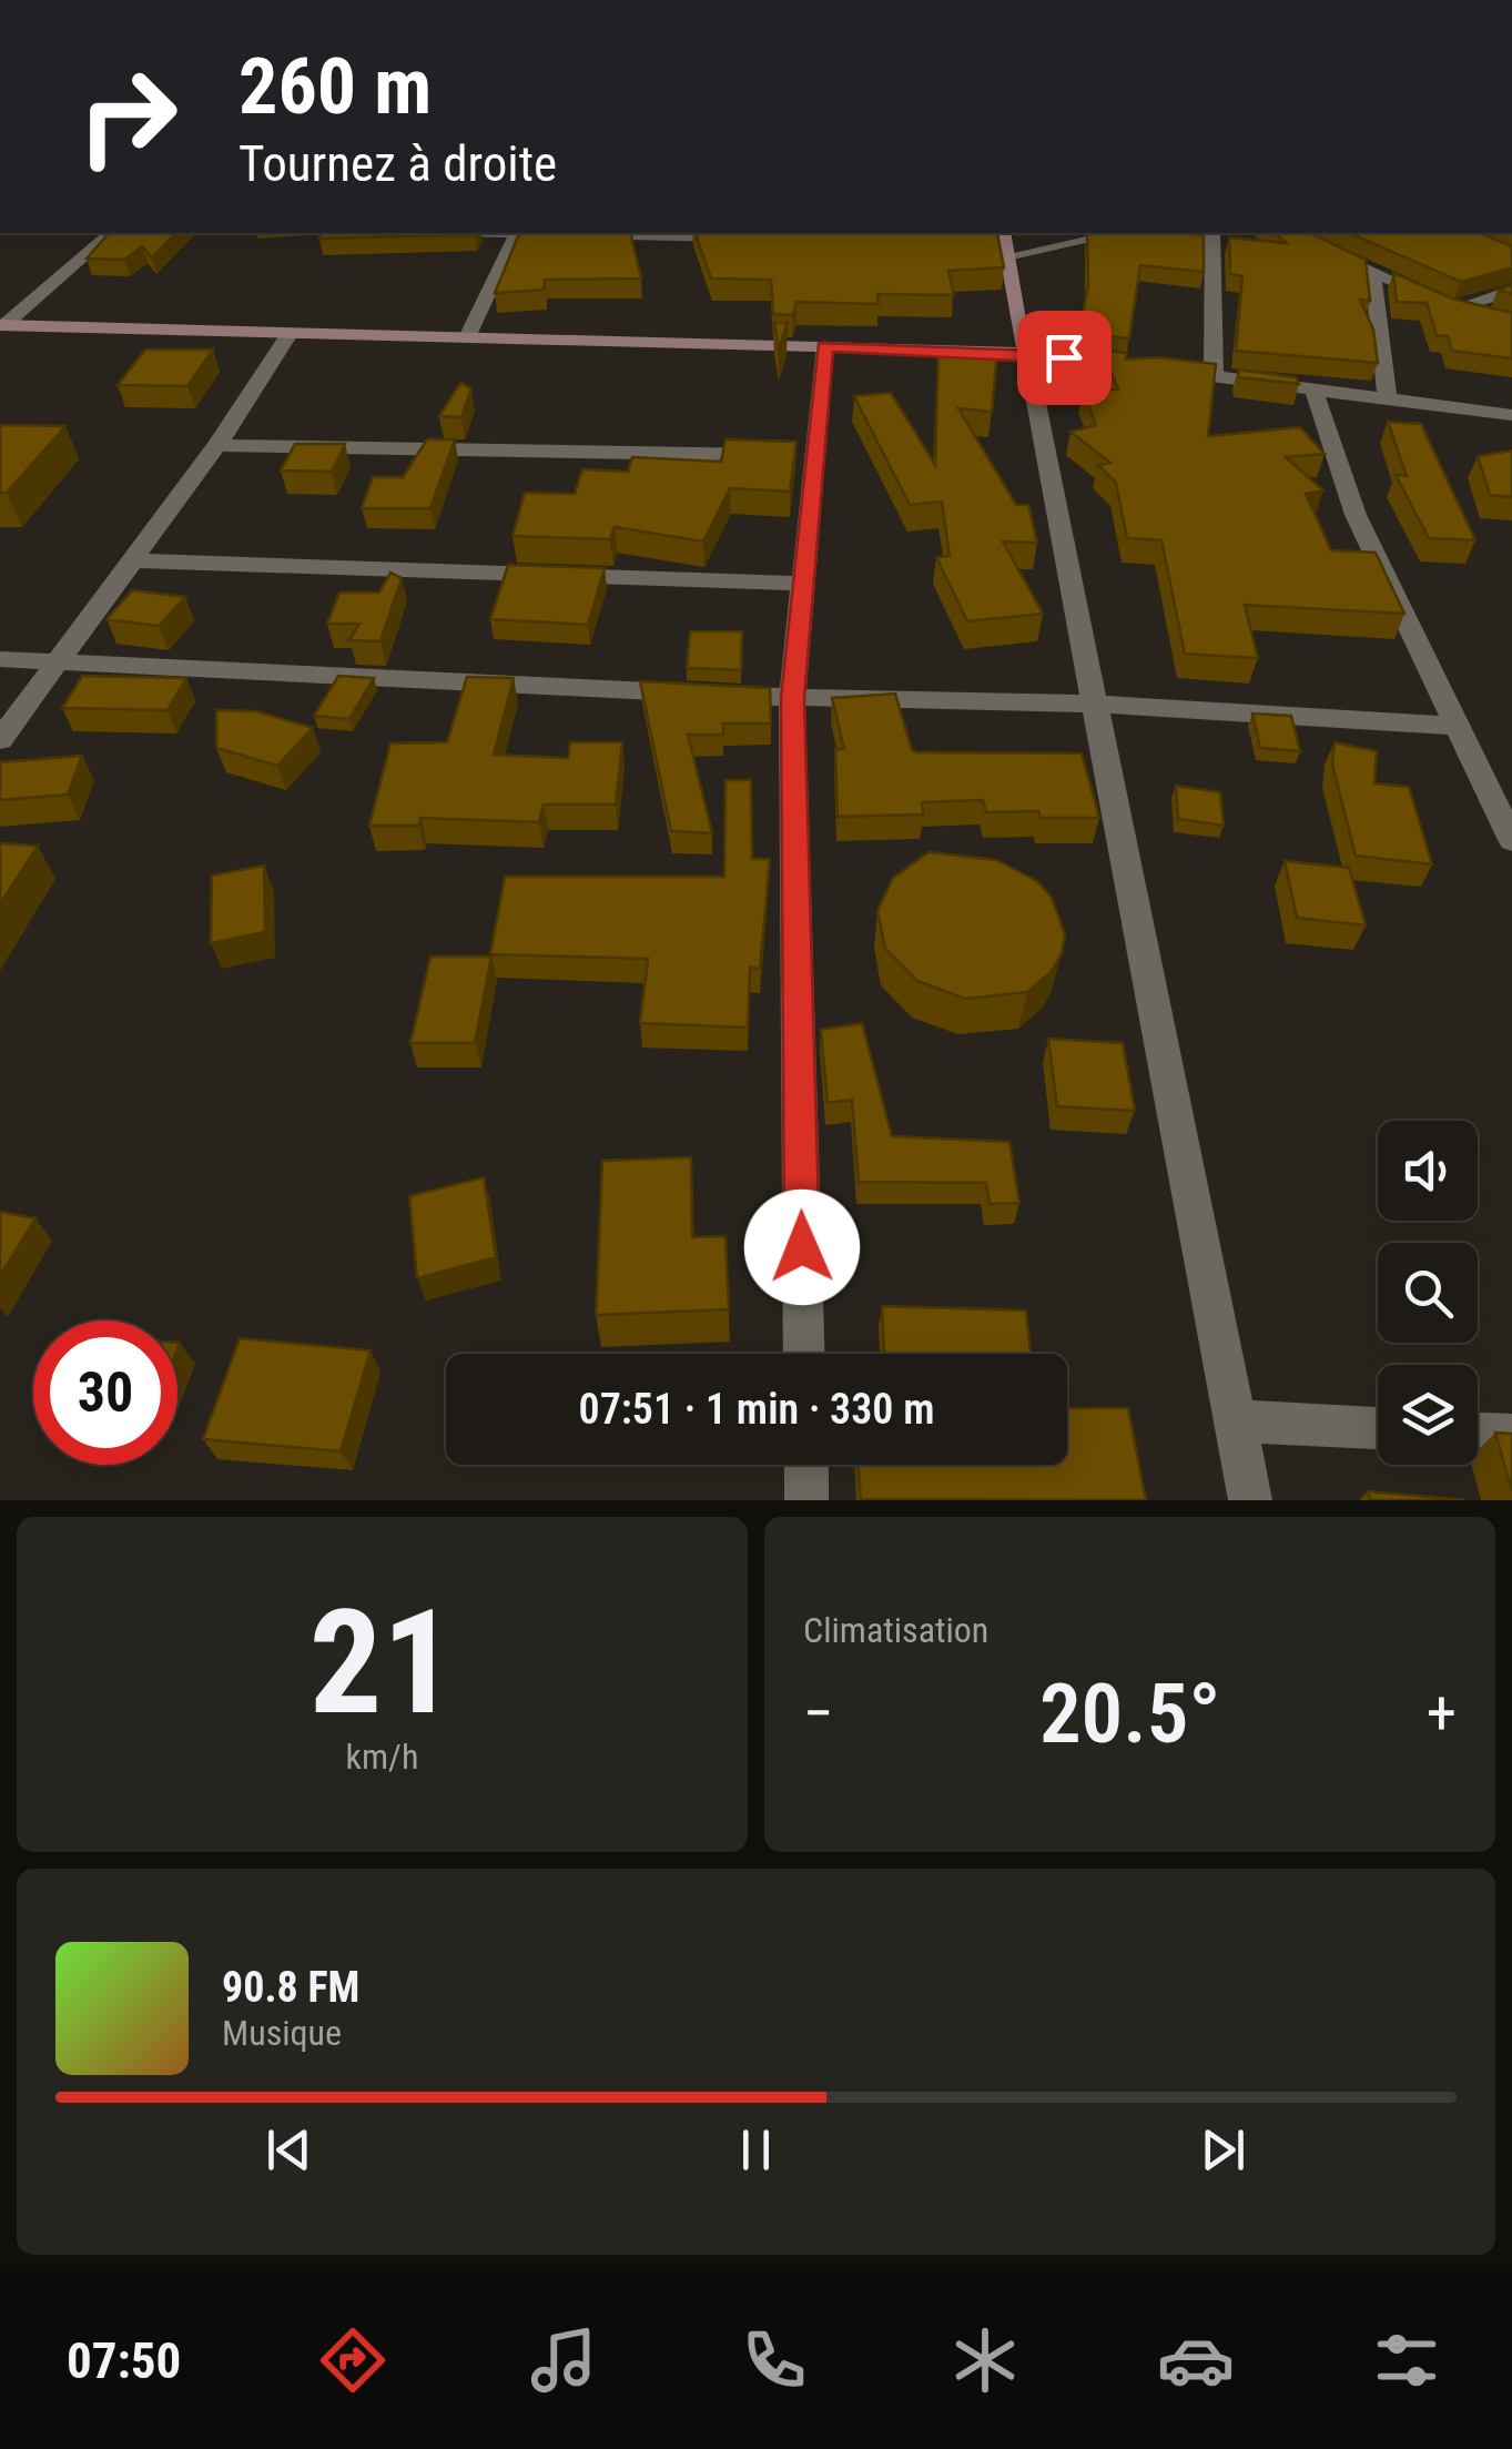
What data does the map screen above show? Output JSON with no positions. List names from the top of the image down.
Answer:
{
  "page": {
    "turn": ["260 m", "Tournez à droite"],
    "limit": "30",
    "trip": "07:51 · 1 min · 330 m",
    "tile": [
      ["21", "km/h"],
      "Climatisation"
    ],
    "heat": ["−", "20.5°", "+"],
    "song": ["90.8 FM", "Musique"],
    "tabs": "07:50"
  }
}
